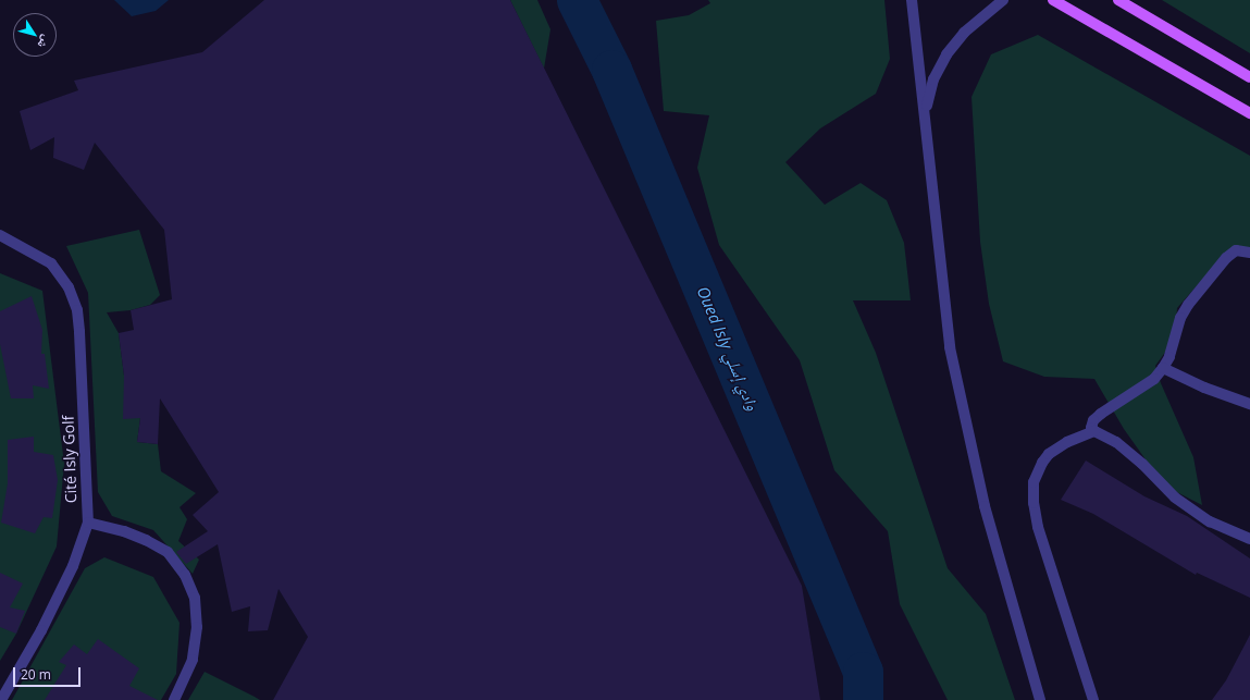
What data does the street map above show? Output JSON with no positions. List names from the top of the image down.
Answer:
{
  "streets": {
    "street": ["Cité Isly Golf"]
  },
  "water": ["Oued Isly وادي إسلي"],
  "scale_bar": "20 m",
  "north": "bottom right"
}
